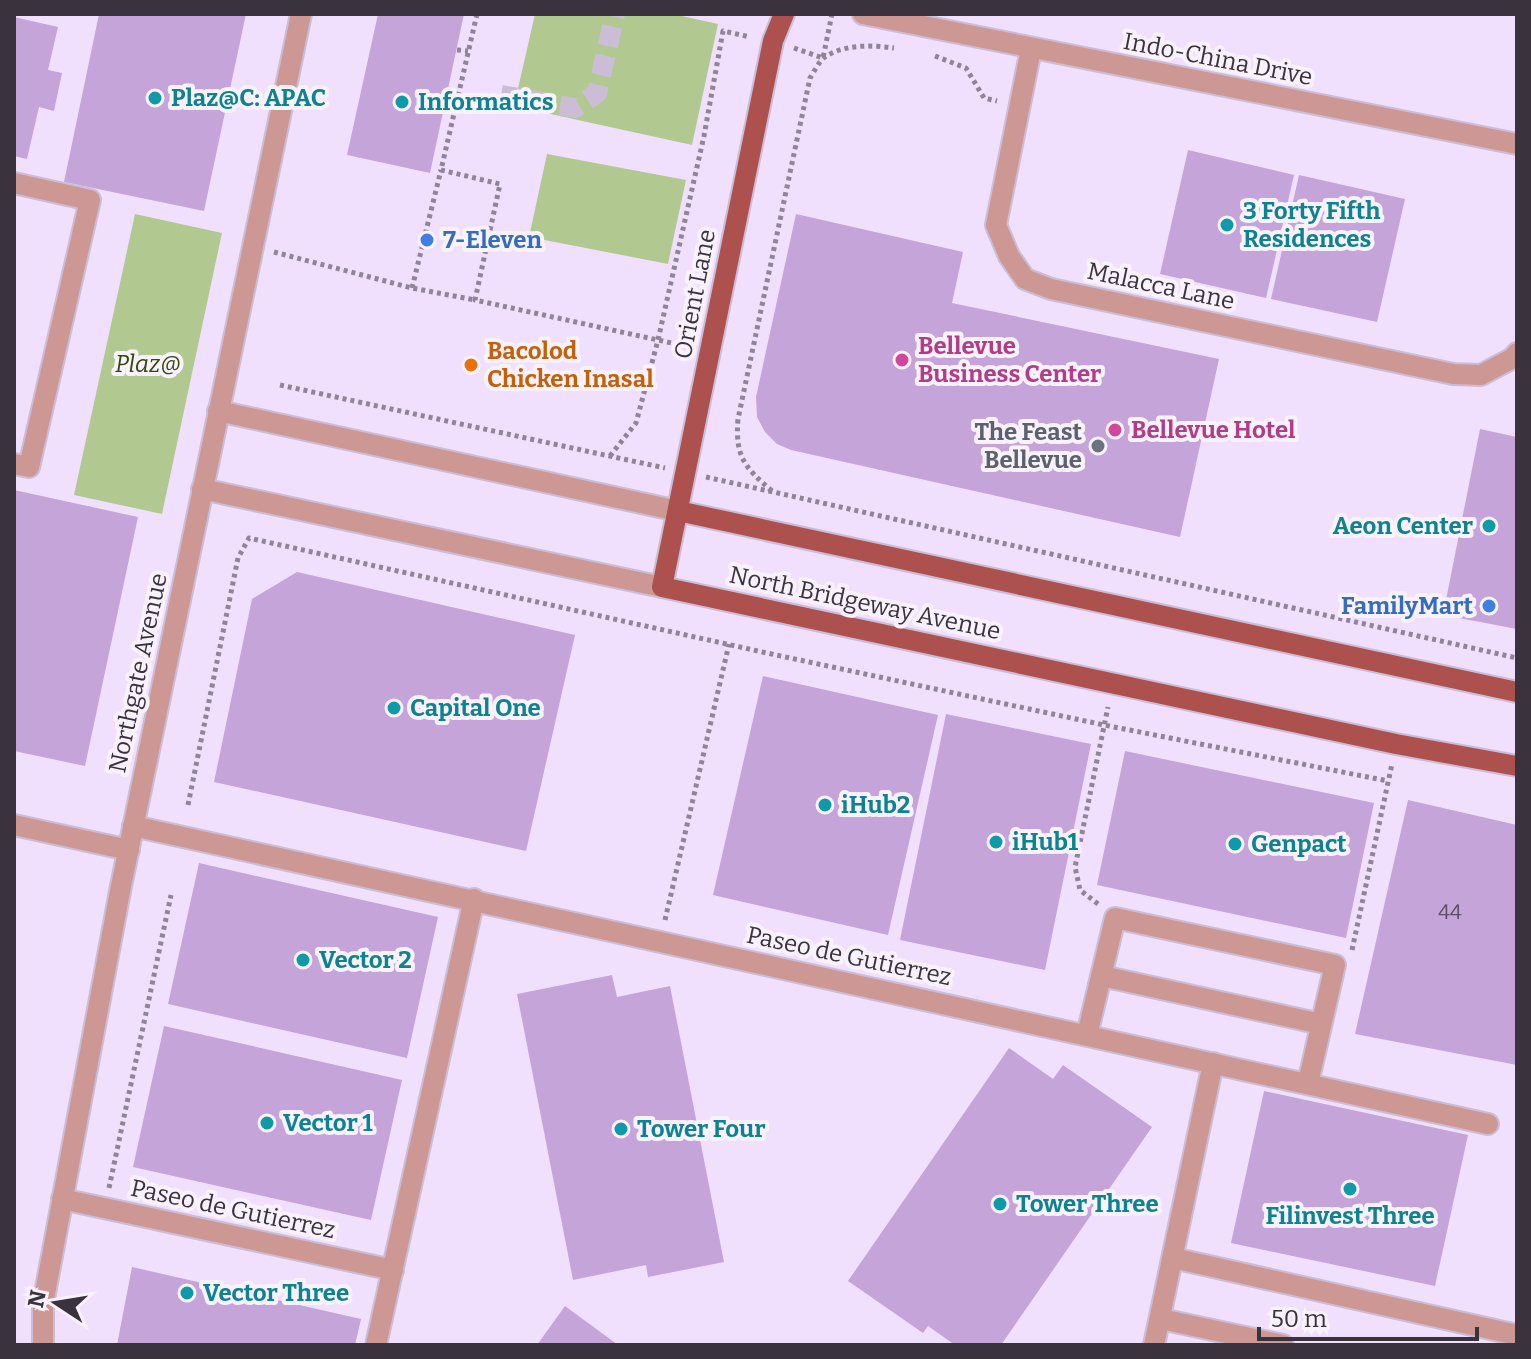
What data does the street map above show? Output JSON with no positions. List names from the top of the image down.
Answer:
{
  "streets": {
    "main road": ["Orient Lane", "North Bridgeway Avenue"],
    "street": [
      "Indo-China Drive",
      "Malacca Lane",
      "Northgate Avenue",
      "Paseo de Gutierrez"
    ]
  },
  "crossings": [
    ["Indo-China Drive", "Malacca Lane"],
    ["Orient Lane", "North Bridgeway Avenue"],
    ["North Bridgeway Avenue", "Northgate Avenue"],
    ["Northgate Avenue", "Paseo de Gutierrez"]
  ],
  "parks": ["Plaz@"],
  "places": [
    "Plaz@C: APAC",
    "Informatics",
    "3 Forty Fifth Residences",
    "7-Eleven",
    "Bellevue Business Center",
    "Bacolod Chicken Inasal",
    "Bellevue Hotel",
    "The Feast Bellevue",
    "Aeon Center",
    "FamilyMart",
    "Capital One",
    "iHub2",
    "iHub1",
    "Genpact",
    "Vector 2",
    "Vector 1",
    "Tower Four",
    "Filinvest Three",
    "Tower Three",
    "Vector Three"
  ],
  "house_numbers": ["44"],
  "scale_bar": "50 m",
  "north": "left"
}
